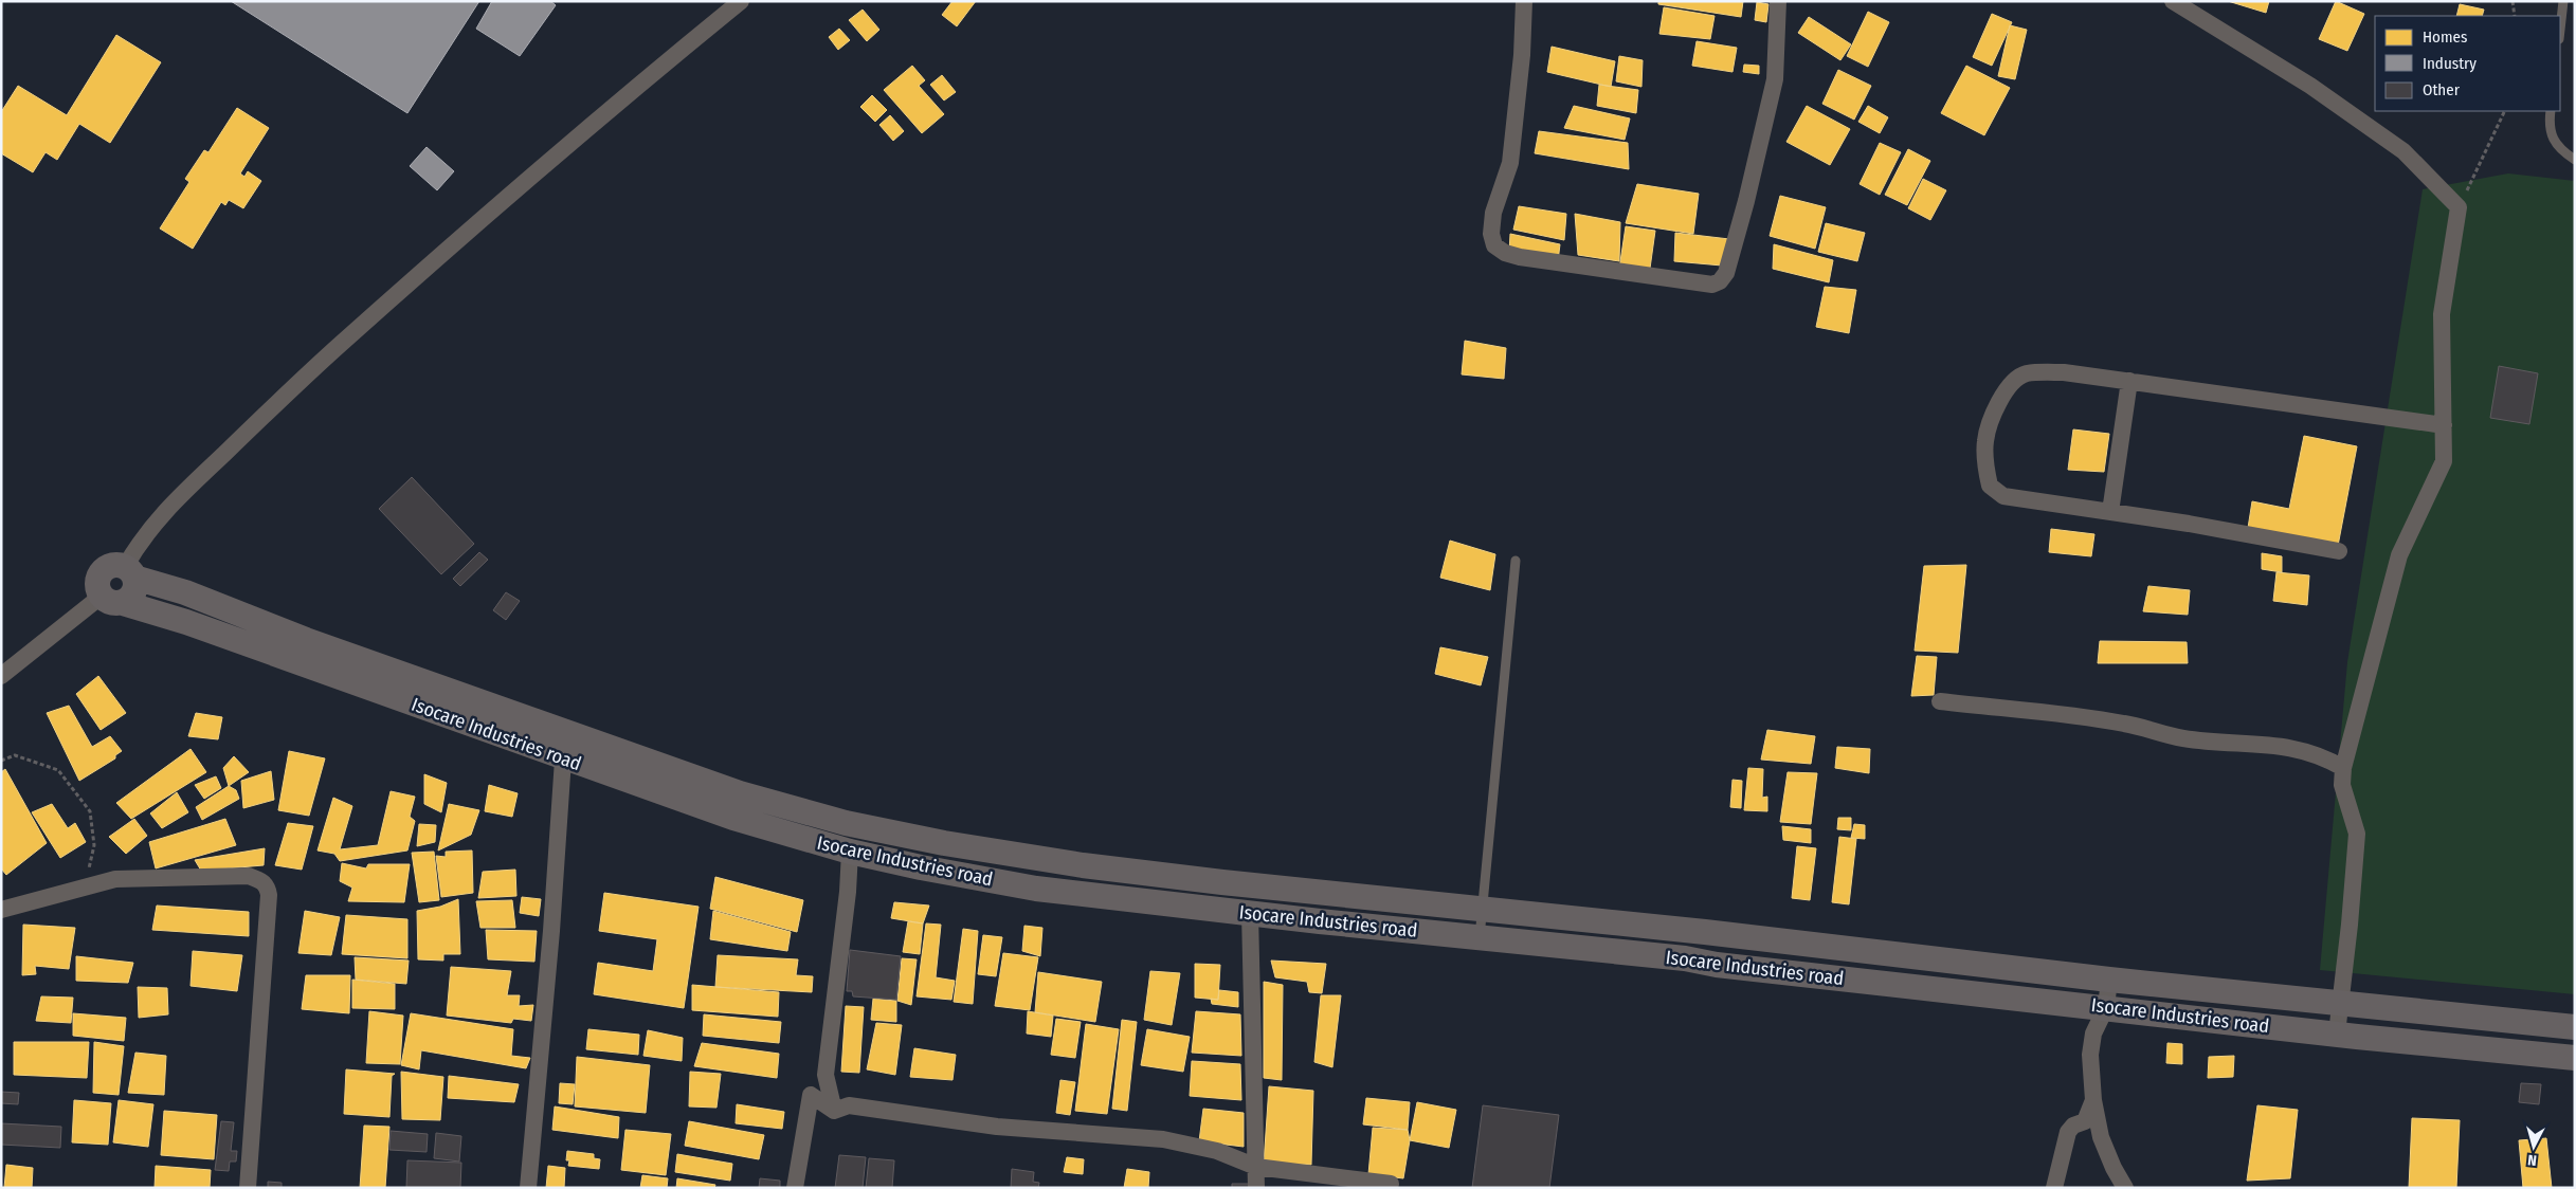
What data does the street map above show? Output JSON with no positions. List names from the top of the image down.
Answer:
{
  "streets": {
    "street": ["Isocare Industries road"]
  },
  "legend": ["Homes", "Industry", "Other"],
  "north": "bottom"
}
